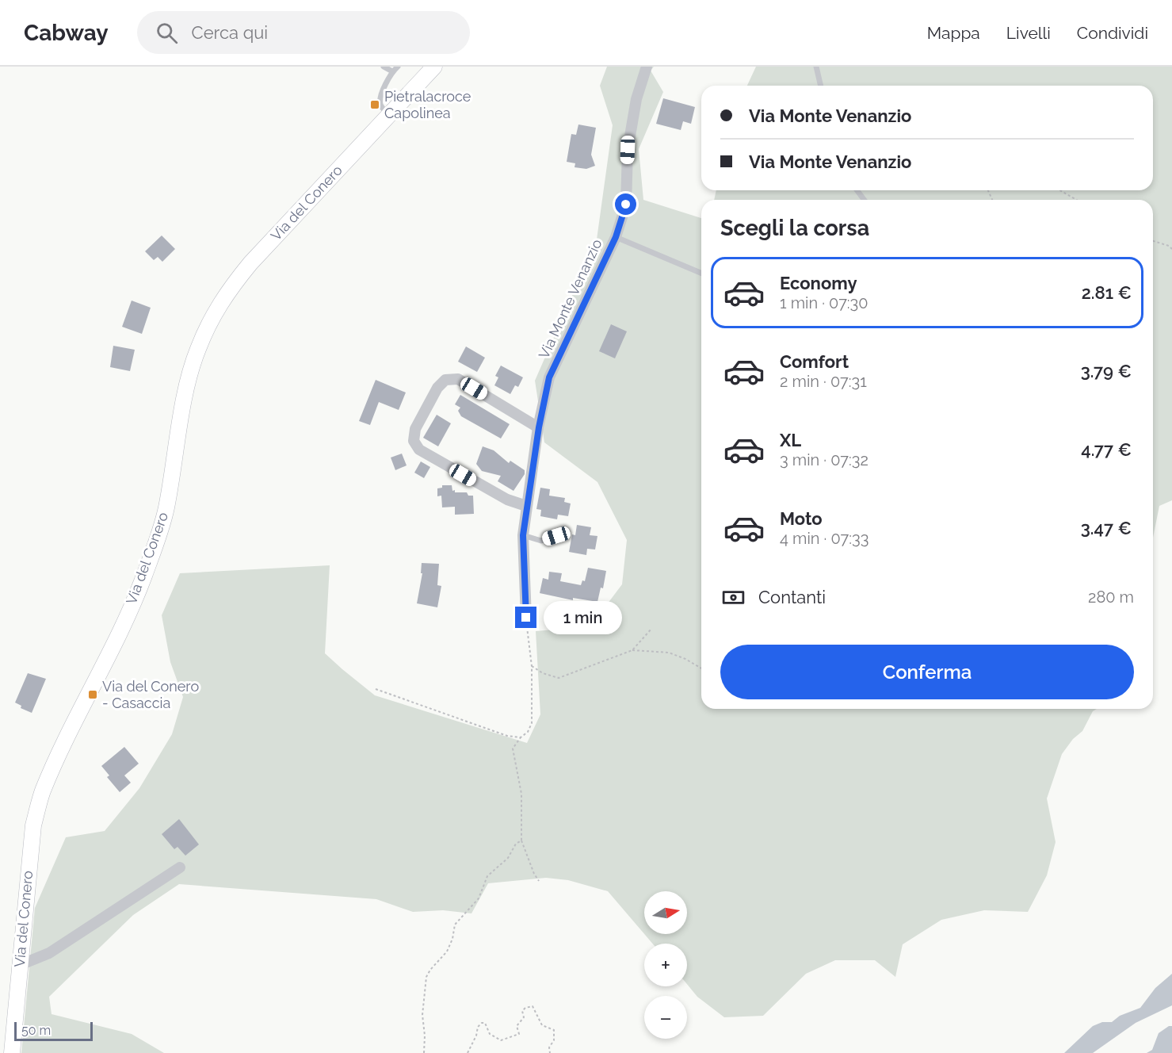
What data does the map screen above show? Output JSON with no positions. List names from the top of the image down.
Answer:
{
  "streets": {
    "main road": ["Via del Conero"],
    "street": ["Via Monte Venanzio"]
  },
  "places": {
    "transit": ["Pietralacroce Capolinea", "Via del Conero - Casaccia"]
  },
  "scale_bar": "50 m",
  "north": "right",
  "page": {
    "header": "Cabway",
    "search": "Cerca qui",
    "nav": ["Mappa", "Livelli", "Condividi"],
    "banner": ["Via Monte Venanzio", "Via Monte Venanzio"],
    "heading": "Scegli la corsa",
    "list": [
      {
        "name": "Economy",
        "note": "1 min · 07:30",
        "value": "2.81 €"
      },
      {
        "name": "Comfort",
        "note": "2 min · 07:31",
        "value": "3.79 €"
      },
      {
        "name": "XL",
        "note": "3 min · 07:32",
        "value": "4.77 €"
      },
      {
        "name": "Moto",
        "note": "4 min · 07:33",
        "value": "3.47 €"
      }
    ],
    "pay": ["Contanti", "280 m"],
    "bubble": "1 min",
    "buttons": "Conferma",
    "map_buttons": ["+", "−"],
    "scale": "50 m"
  }
}
